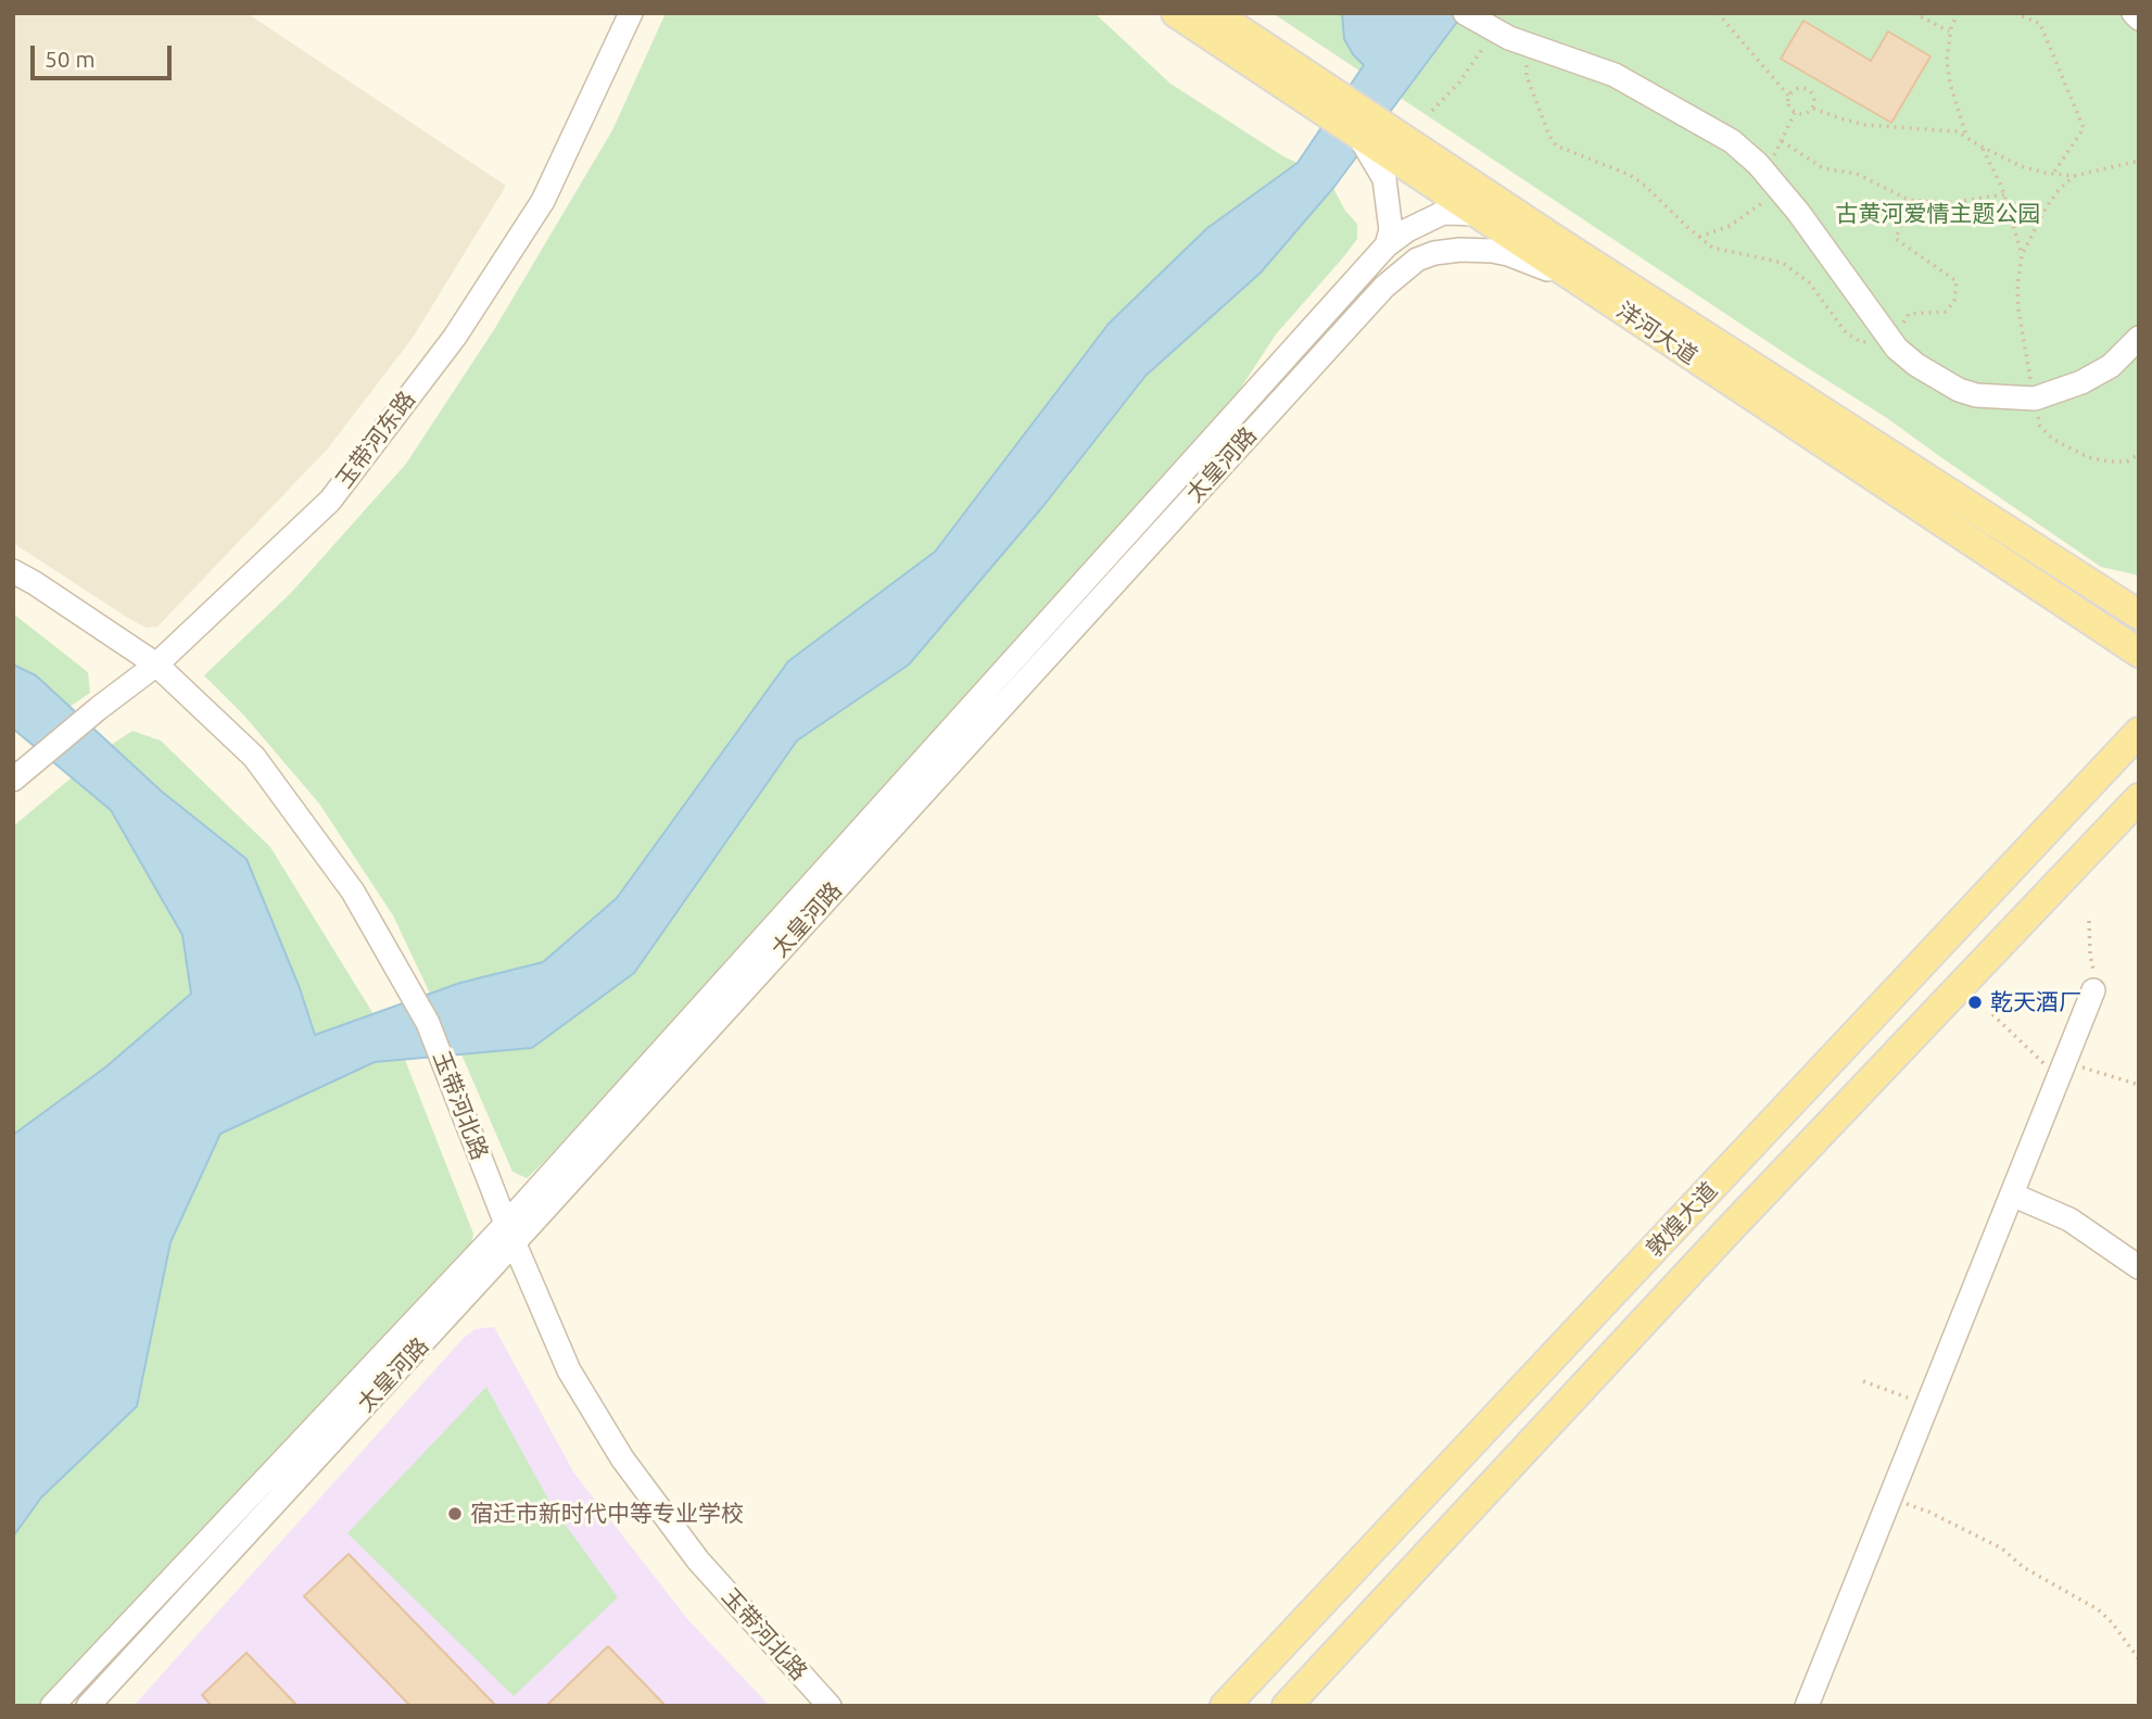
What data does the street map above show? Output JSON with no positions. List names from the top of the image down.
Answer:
{
  "streets": {
    "main road": ["洋河大道", "敦煌大道"],
    "street": ["玉带河东路", "太皇河路", "玉带河北路"]
  },
  "crossings": [
    ["洋河大道", "太皇河路"],
    ["玉带河东路", "玉带河北路"],
    ["太皇河路", "玉带河北路"]
  ],
  "parks": ["古黄河爱情主题公园"],
  "places": ["乾天酒厂", "宿迁市新时代中等专业学校"],
  "scale_bar": "50 m"
}
